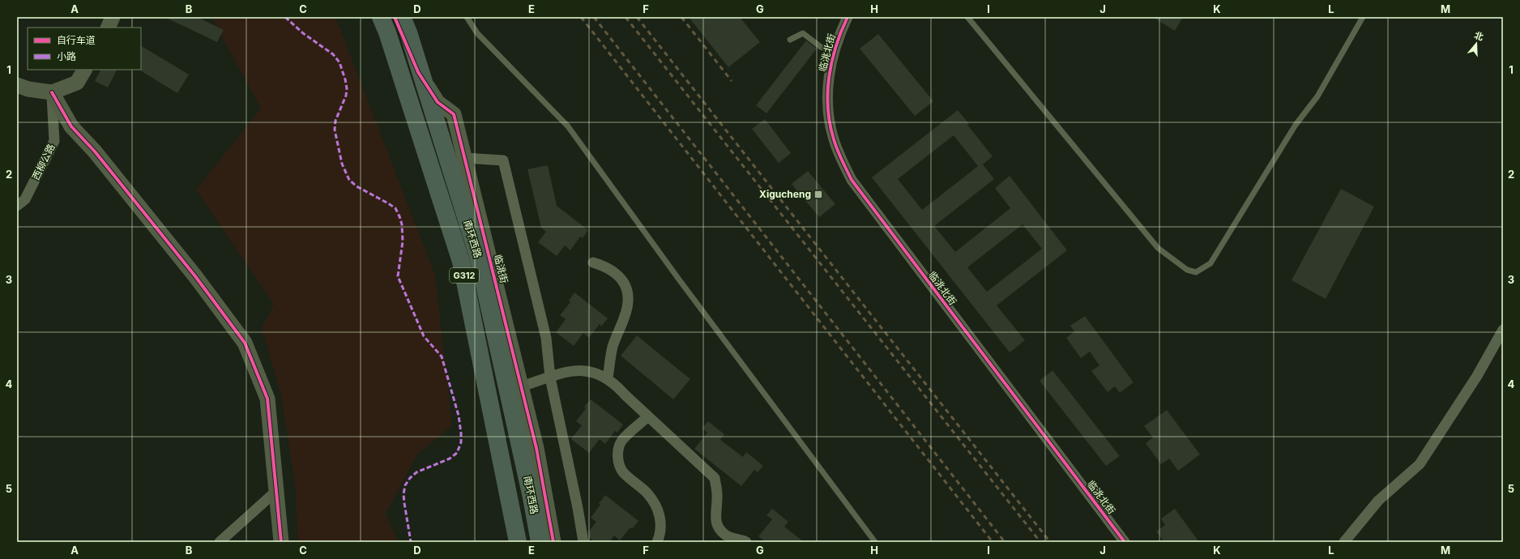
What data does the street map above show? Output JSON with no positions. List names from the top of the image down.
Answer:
{
  "streets": {
    "highway": ["南环西路", "G312"],
    "street": ["临洮北街", "西柳公路", "临洮街"]
  },
  "places": {
    "transit": ["Xigucheng"]
  },
  "legend": ["自行车道", "小路"],
  "north": "top",
  "grid": {
    "columns": [
      "A",
      "B",
      "C",
      "D",
      "E",
      "F",
      "G",
      "H",
      "I",
      "J",
      "K",
      "L",
      "M"
    ],
    "rows": [
      "1",
      "2",
      "3",
      "4",
      "5"
    ]
  }
}
